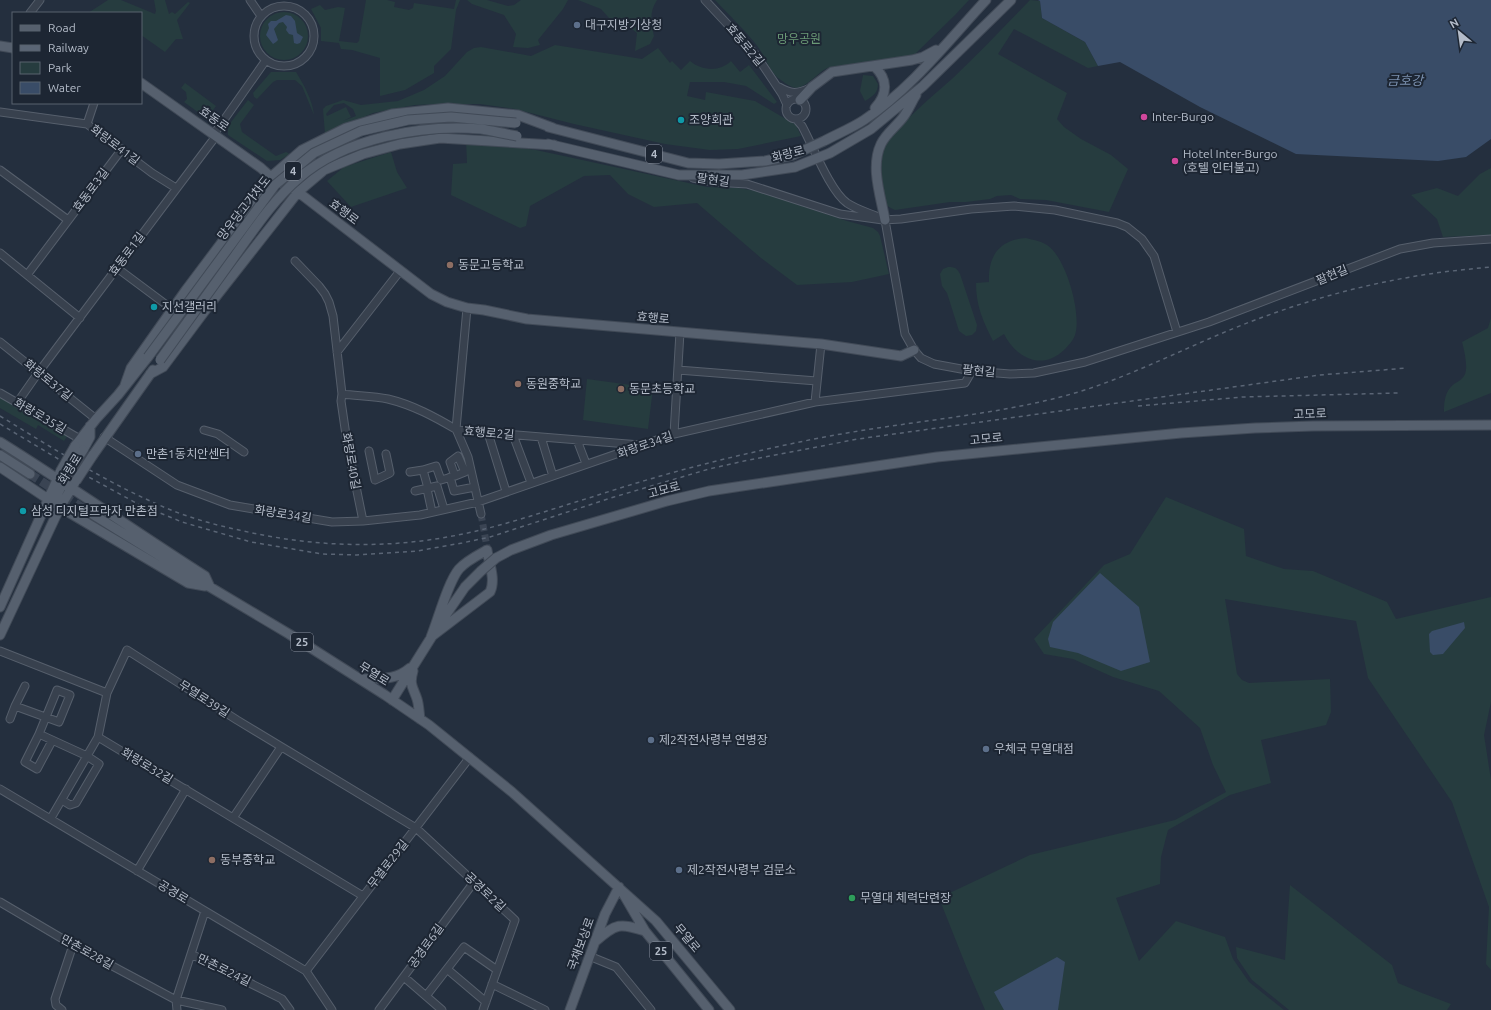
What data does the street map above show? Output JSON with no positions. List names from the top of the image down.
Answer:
{
  "streets": {
    "main road": [
      "효동로",
      "4",
      "화랑로",
      "망우당고가차도",
      "효행로",
      "고모로",
      "25",
      "무열로",
      "국채보상로"
    ],
    "street": [
      "효동로2길",
      "화랑로41길",
      "팔현길",
      "효동로3길",
      "효동로1길",
      "화랑로37길",
      "화랑로35길",
      "효행로2길",
      "화랑로34길",
      "화랑로40길",
      "무열로39길",
      "화랑로32길",
      "무열로29길",
      "공경로",
      "공경로2길",
      "공경로6길",
      "만촌로28길",
      "만촌로24길"
    ]
  },
  "crossings": [
    ["효동로", "효행로"],
    ["효동로", "효동로1길"],
    ["화랑로41길", "효동로3길"],
    ["화랑로41길", "효동로1길"],
    ["4", "화랑로"],
    ["4", "망우당고가차도"],
    ["4", "화랑로37길"],
    ["화랑로", "팔현길"],
    ["화랑로", "망우당고가차도"],
    ["화랑로", "화랑로37길"],
    ["화랑로", "화랑로35길"],
    ["화랑로", "화랑로34길"],
    ["팔현길", "효행로"],
    ["팔현길", "화랑로34길"],
    ["효동로1길", "화랑로37길"],
    ["효동로1길", "화랑로35길"],
    ["효행로2길", "화랑로34길"],
    ["효행로2길", "화랑로40길"],
    ["화랑로34길", "화랑로40길"],
    ["무열로", "무열로29길"],
    ["무열로", "국채보상로"],
    ["무열로39길", "무열로29길"],
    ["무열로39길", "공경로2길"],
    ["화랑로32길", "무열로29길"],
    ["무열로29길", "공경로"],
    ["무열로29길", "공경로2길"],
    ["공경로", "만촌로24길"],
    ["공경로2길", "공경로6길"],
    ["만촌로28길", "만촌로24길"]
  ],
  "water": ["금호강"],
  "parks": ["망우공원"],
  "places": [
    "대구지방기상청",
    "Inter-Burgo",
    "조양회관",
    "Hotel Inter-Burgo (호텔 인터불고)",
    "동문고등학교",
    "지선갤러리",
    "동원중학교",
    "동문초등학교",
    "만촌1동치안센터",
    "삼성 디지털프라자 만촌점",
    "제2작전사령부 연병장",
    "우체국 무열대점",
    "동부중학교",
    "제2작전사령부 검문소",
    "무열대 체력단련장"
  ],
  "legend": [
    "Road",
    "Railway",
    "Park",
    "Water"
  ],
  "north": "top left"
}
